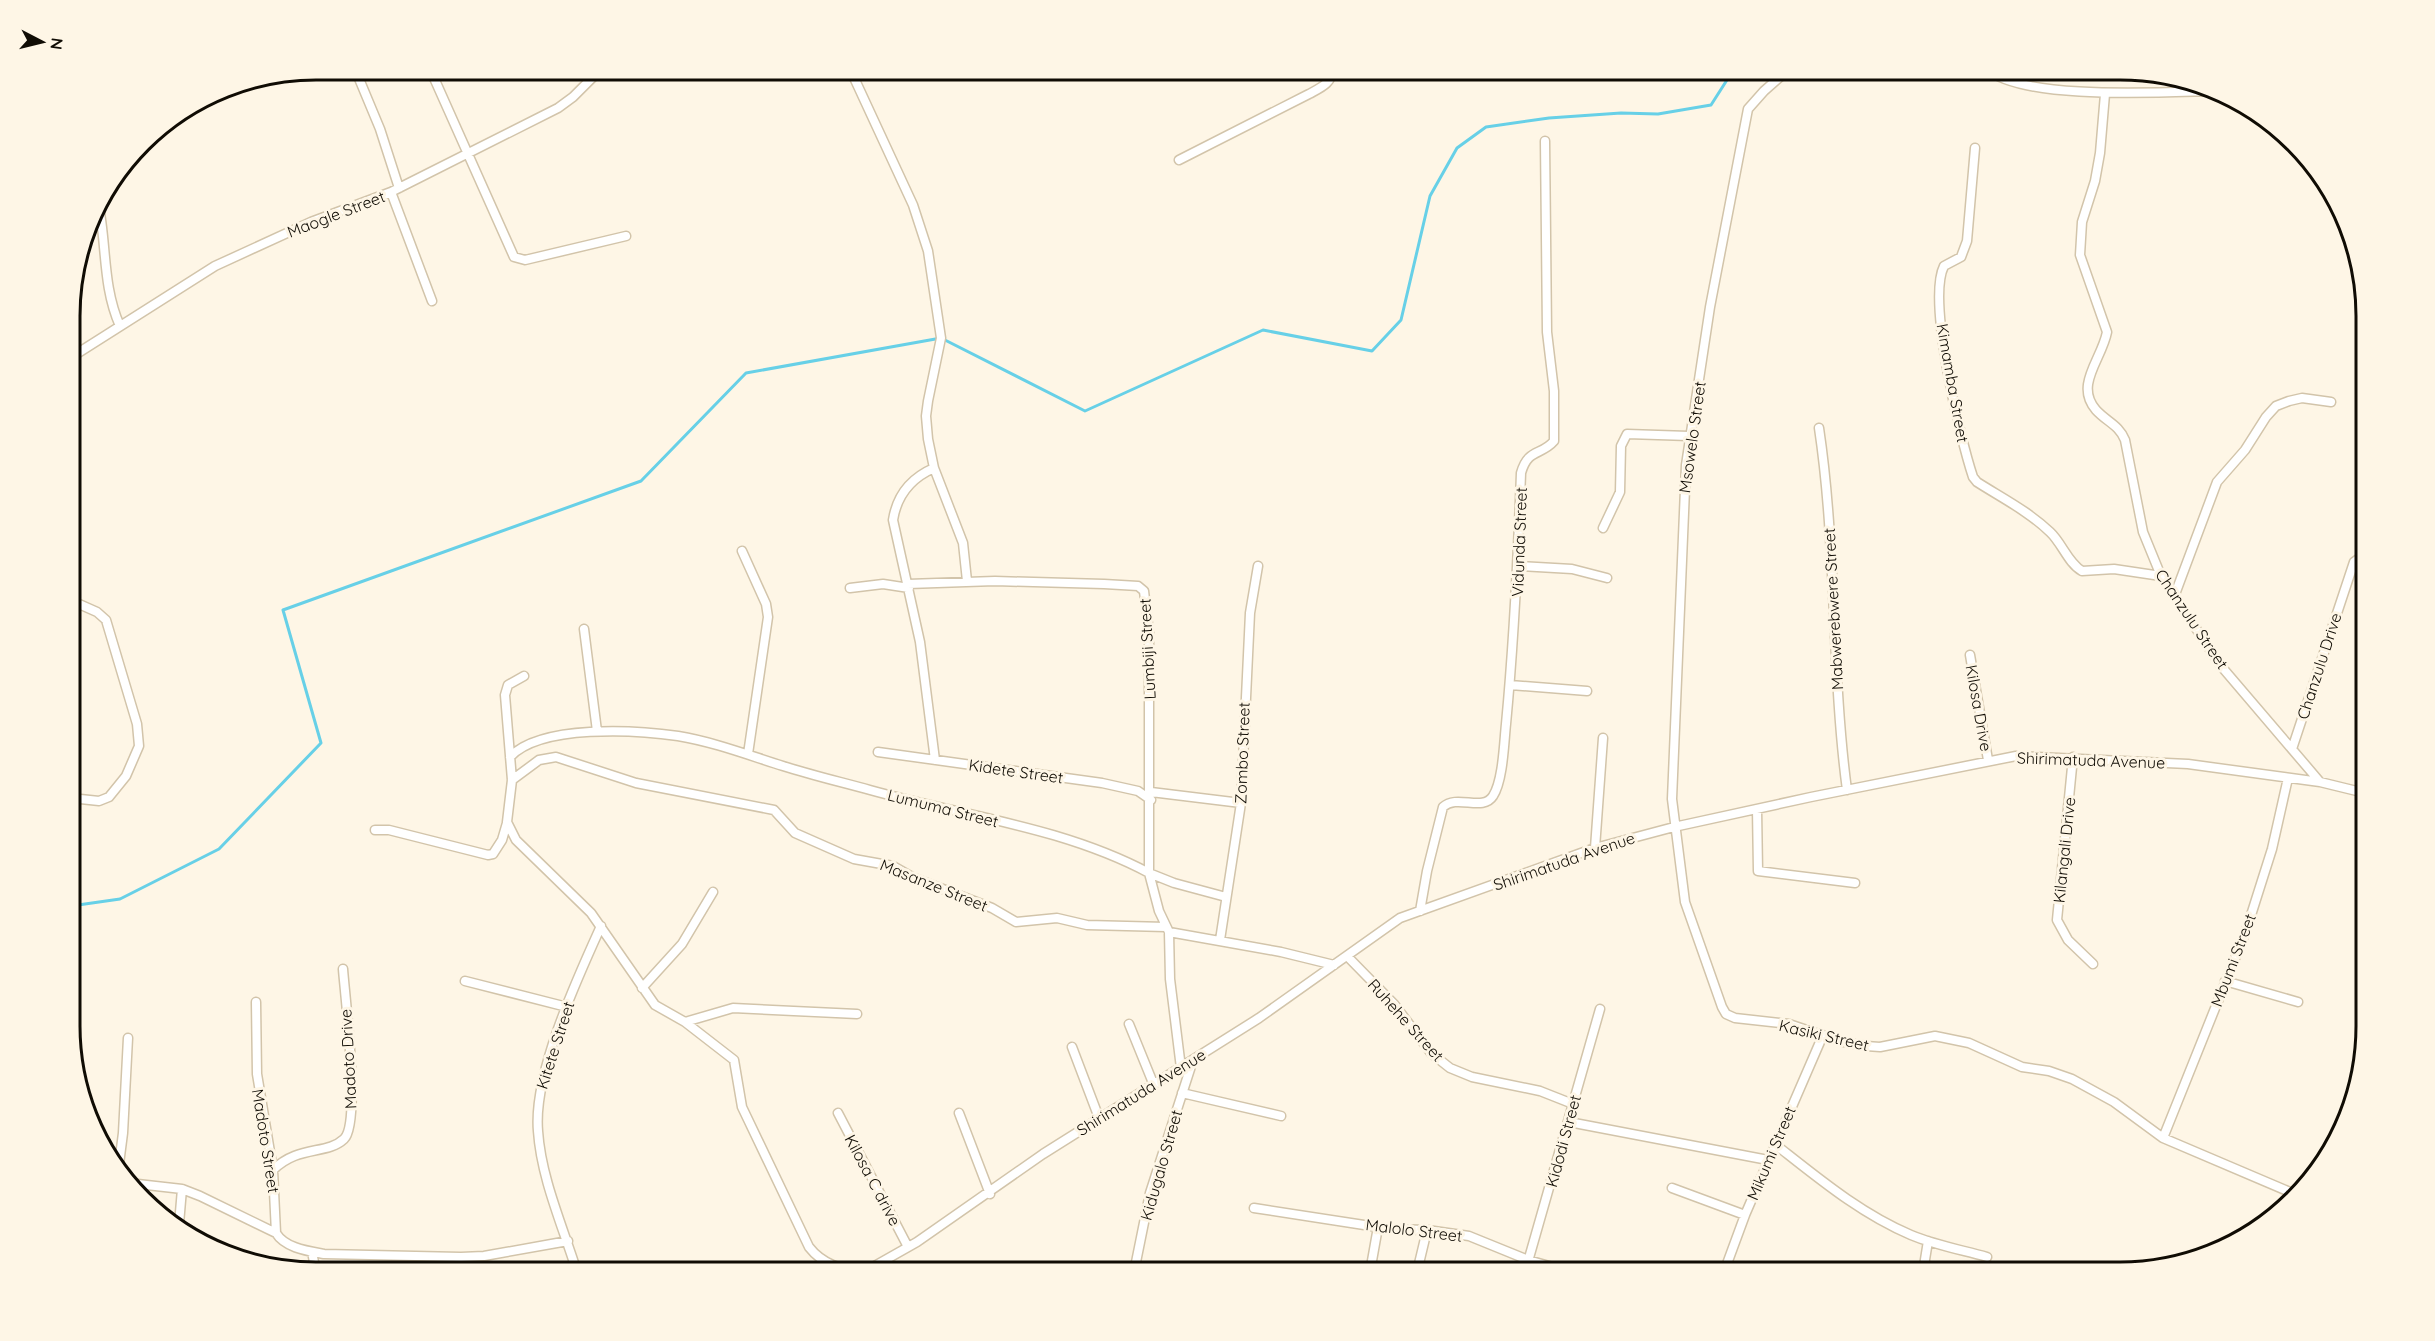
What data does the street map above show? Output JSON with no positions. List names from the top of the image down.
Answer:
{
  "streets": {
    "street": [
      "Maogle Street",
      "Kimamba Street",
      "Msowelo Street",
      "Vidunda Street",
      "Mabwerebwere Street",
      "Chanzulu Street",
      "Lumbiji Street",
      "Chanzulu Drive",
      "Kilosa Drive",
      "Zombo Street",
      "Shirimatuda Avenue",
      "Kidete Street",
      "Lumuma Street",
      "Kilangali Drive",
      "Masanze Street",
      "Mbumi Street",
      "Ruhehe Street",
      "Kasiki Street",
      "Kitete Street",
      "Madoto Drive",
      "Madoto Street",
      "Kidodi Street",
      "Mikumi Street",
      "Kidugalo Street",
      "Kilosa C drive",
      "Malolo Street"
    ]
  },
  "crossings": [
    ["Kimamba Street", "Chanzulu Street"],
    ["Msowelo Street", "Shirimatuda Avenue"],
    ["Msowelo Street", "Kasiki Street"],
    ["Vidunda Street", "Shirimatuda Avenue"],
    ["Mabwerebwere Street", "Shirimatuda Avenue"],
    ["Chanzulu Street", "Chanzulu Drive"],
    ["Chanzulu Street", "Shirimatuda Avenue"],
    ["Lumbiji Street", "Kidete Street"],
    ["Lumbiji Street", "Lumuma Street"],
    ["Kilosa Drive", "Shirimatuda Avenue"],
    ["Zombo Street", "Kidete Street"],
    ["Zombo Street", "Lumuma Street"],
    ["Shirimatuda Avenue", "Kilangali Drive"],
    ["Shirimatuda Avenue", "Mbumi Street"],
    ["Shirimatuda Avenue", "Ruhehe Street"],
    ["Shirimatuda Avenue", "Kasiki Street"],
    ["Shirimatuda Avenue", "Kidugalo Street"],
    ["Shirimatuda Avenue", "Kilosa C drive"],
    ["Mbumi Street", "Kasiki Street"],
    ["Ruhehe Street", "Kidodi Street"],
    ["Kasiki Street", "Mikumi Street"],
    ["Madoto Drive", "Madoto Street"],
    ["Kidodi Street", "Malolo Street"]
  ],
  "north": "right"
}
